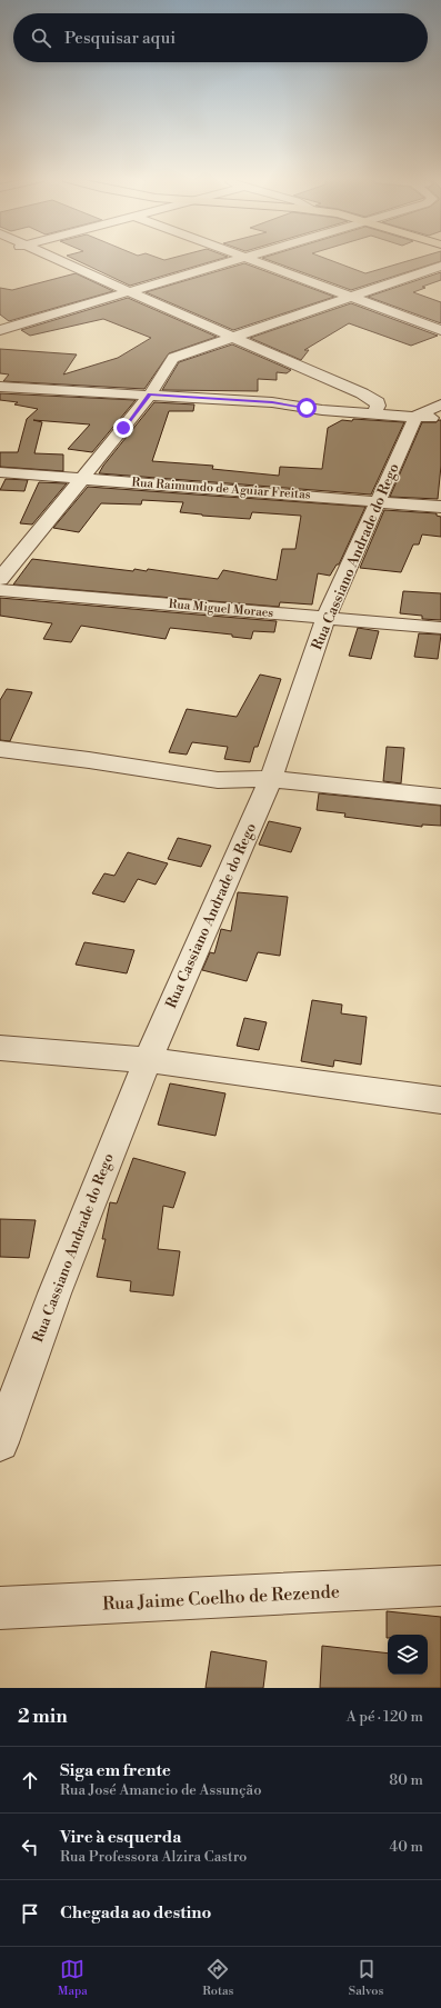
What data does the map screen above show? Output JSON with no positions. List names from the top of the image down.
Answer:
{
  "streets": {
    "street": [
      "Rua Raimundo de Aguiar Freitas",
      "Rua Cassiano Andrade do Rego",
      "Rua Miguel Moraes",
      "Rua Jaime Coelho de Rezende"
    ]
  },
  "crossings": [
    ["Rua Raimundo de Aguiar Freitas", "Rua Cassiano Andrade do Rego"],
    ["Rua Cassiano Andrade do Rego", "Rua Miguel Moraes"]
  ],
  "page": {
    "search": "Pesquisar aqui",
    "heading": ["2 min", "A pé · 120 m"],
    "list": [
      ["Siga em frente", "Rua José Amancio de Assunção", "80 m"],
      ["Vire à esquerda", "Rua Professora Alzira Castro", "40 m"],
      "Chegada ao destino"
    ],
    "nav": ["Mapa", "Rotas", "Salvos"]
  }
}
